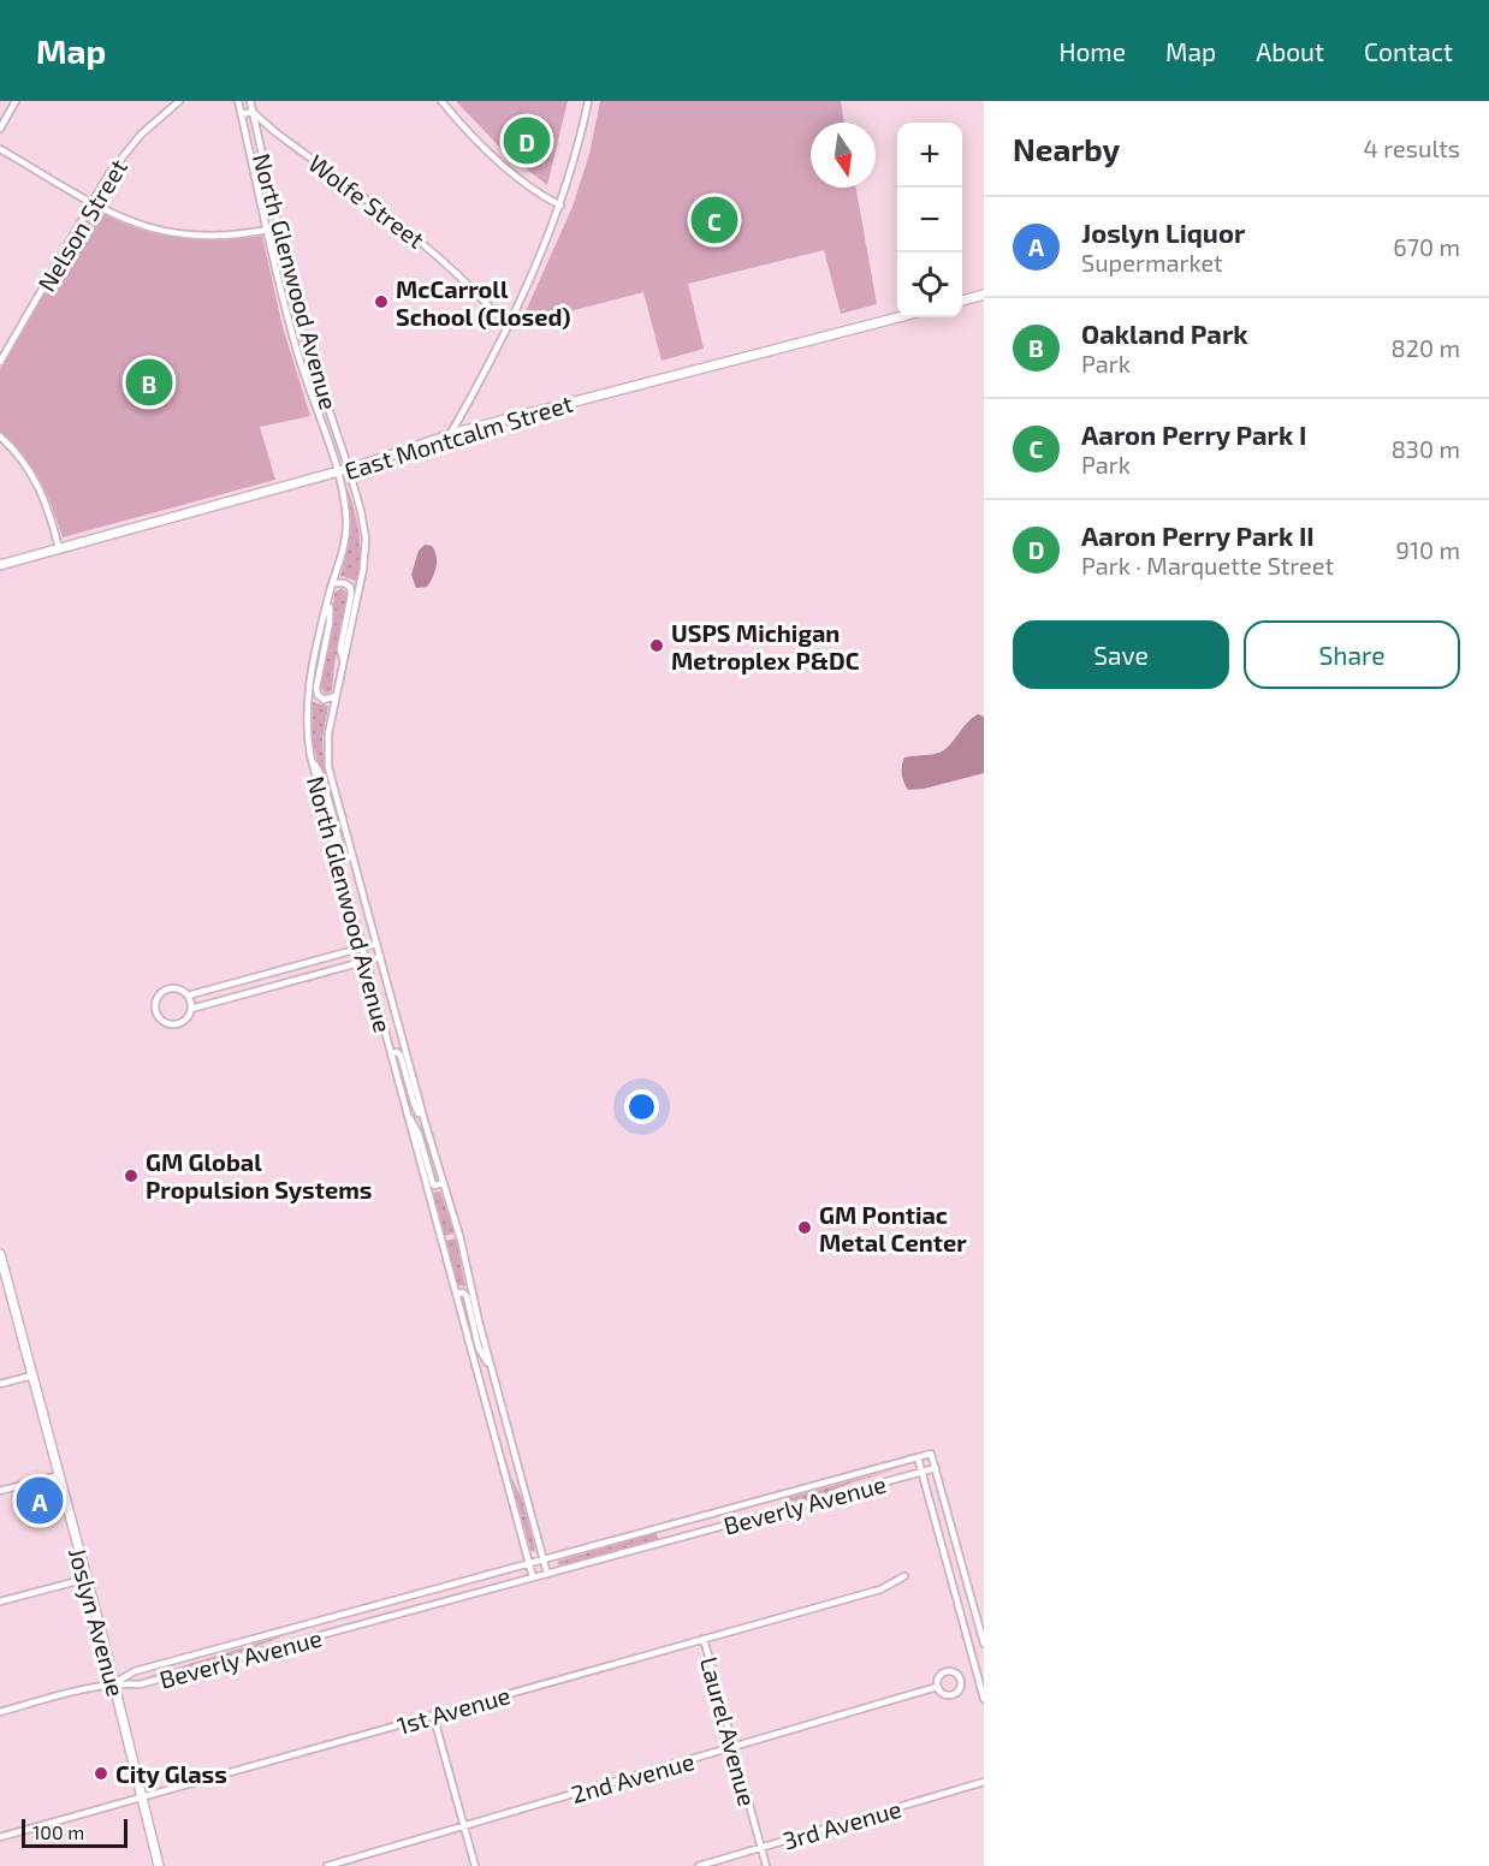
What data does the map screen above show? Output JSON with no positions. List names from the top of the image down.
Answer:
{
  "streets": {
    "main road": ["East Montcalm Street", "Joslyn Avenue"],
    "street": [
      "Wolfe Street",
      "Nelson Street",
      "North Glenwood Avenue",
      "Beverly Avenue",
      "1st Avenue",
      "Laurel Avenue",
      "2nd Avenue",
      "3rd Avenue"
    ]
  },
  "crossings": [
    ["Wolfe Street", "North Glenwood Avenue"],
    ["North Glenwood Avenue", "East Montcalm Street"],
    ["North Glenwood Avenue", "Beverly Avenue"],
    ["Beverly Avenue", "Joslyn Avenue"],
    ["Joslyn Avenue", "1st Avenue"],
    ["1st Avenue", "Laurel Avenue"],
    ["Laurel Avenue", "2nd Avenue"],
    ["Laurel Avenue", "3rd Avenue"]
  ],
  "places": [
    "McCarroll School (Closed)",
    "USPS Michigan Metroplex P&DC",
    "GM Global Propulsion Systems",
    "GM Pontiac Metal Center",
    "City Glass"
  ],
  "scale_bar": "100 m",
  "north": "bottom",
  "page": {
    "header": "Map",
    "nav": [
      "Home",
      "Map",
      "About",
      "Contact"
    ],
    "heading": ["Nearby", "4 results"],
    "pins": [
      "D",
      "C",
      "B",
      "A"
    ],
    "map_buttons": ["+", "−"],
    "list": [
      {
        "mark": "A",
        "name": "Joslyn Liquor",
        "note": "Supermarket",
        "value": "670 m"
      },
      {
        "mark": "B",
        "name": "Oakland Park",
        "note": "Park",
        "value": "820 m"
      },
      {
        "mark": "C",
        "name": "Aaron Perry Park I",
        "note": "Park",
        "value": "830 m"
      },
      {
        "mark": "D",
        "name": "Aaron Perry Park II",
        "note": "Park · Marquette Street",
        "value": "910 m"
      }
    ],
    "buttons": ["Save", "Share"],
    "scale": "100 m"
  }
}
